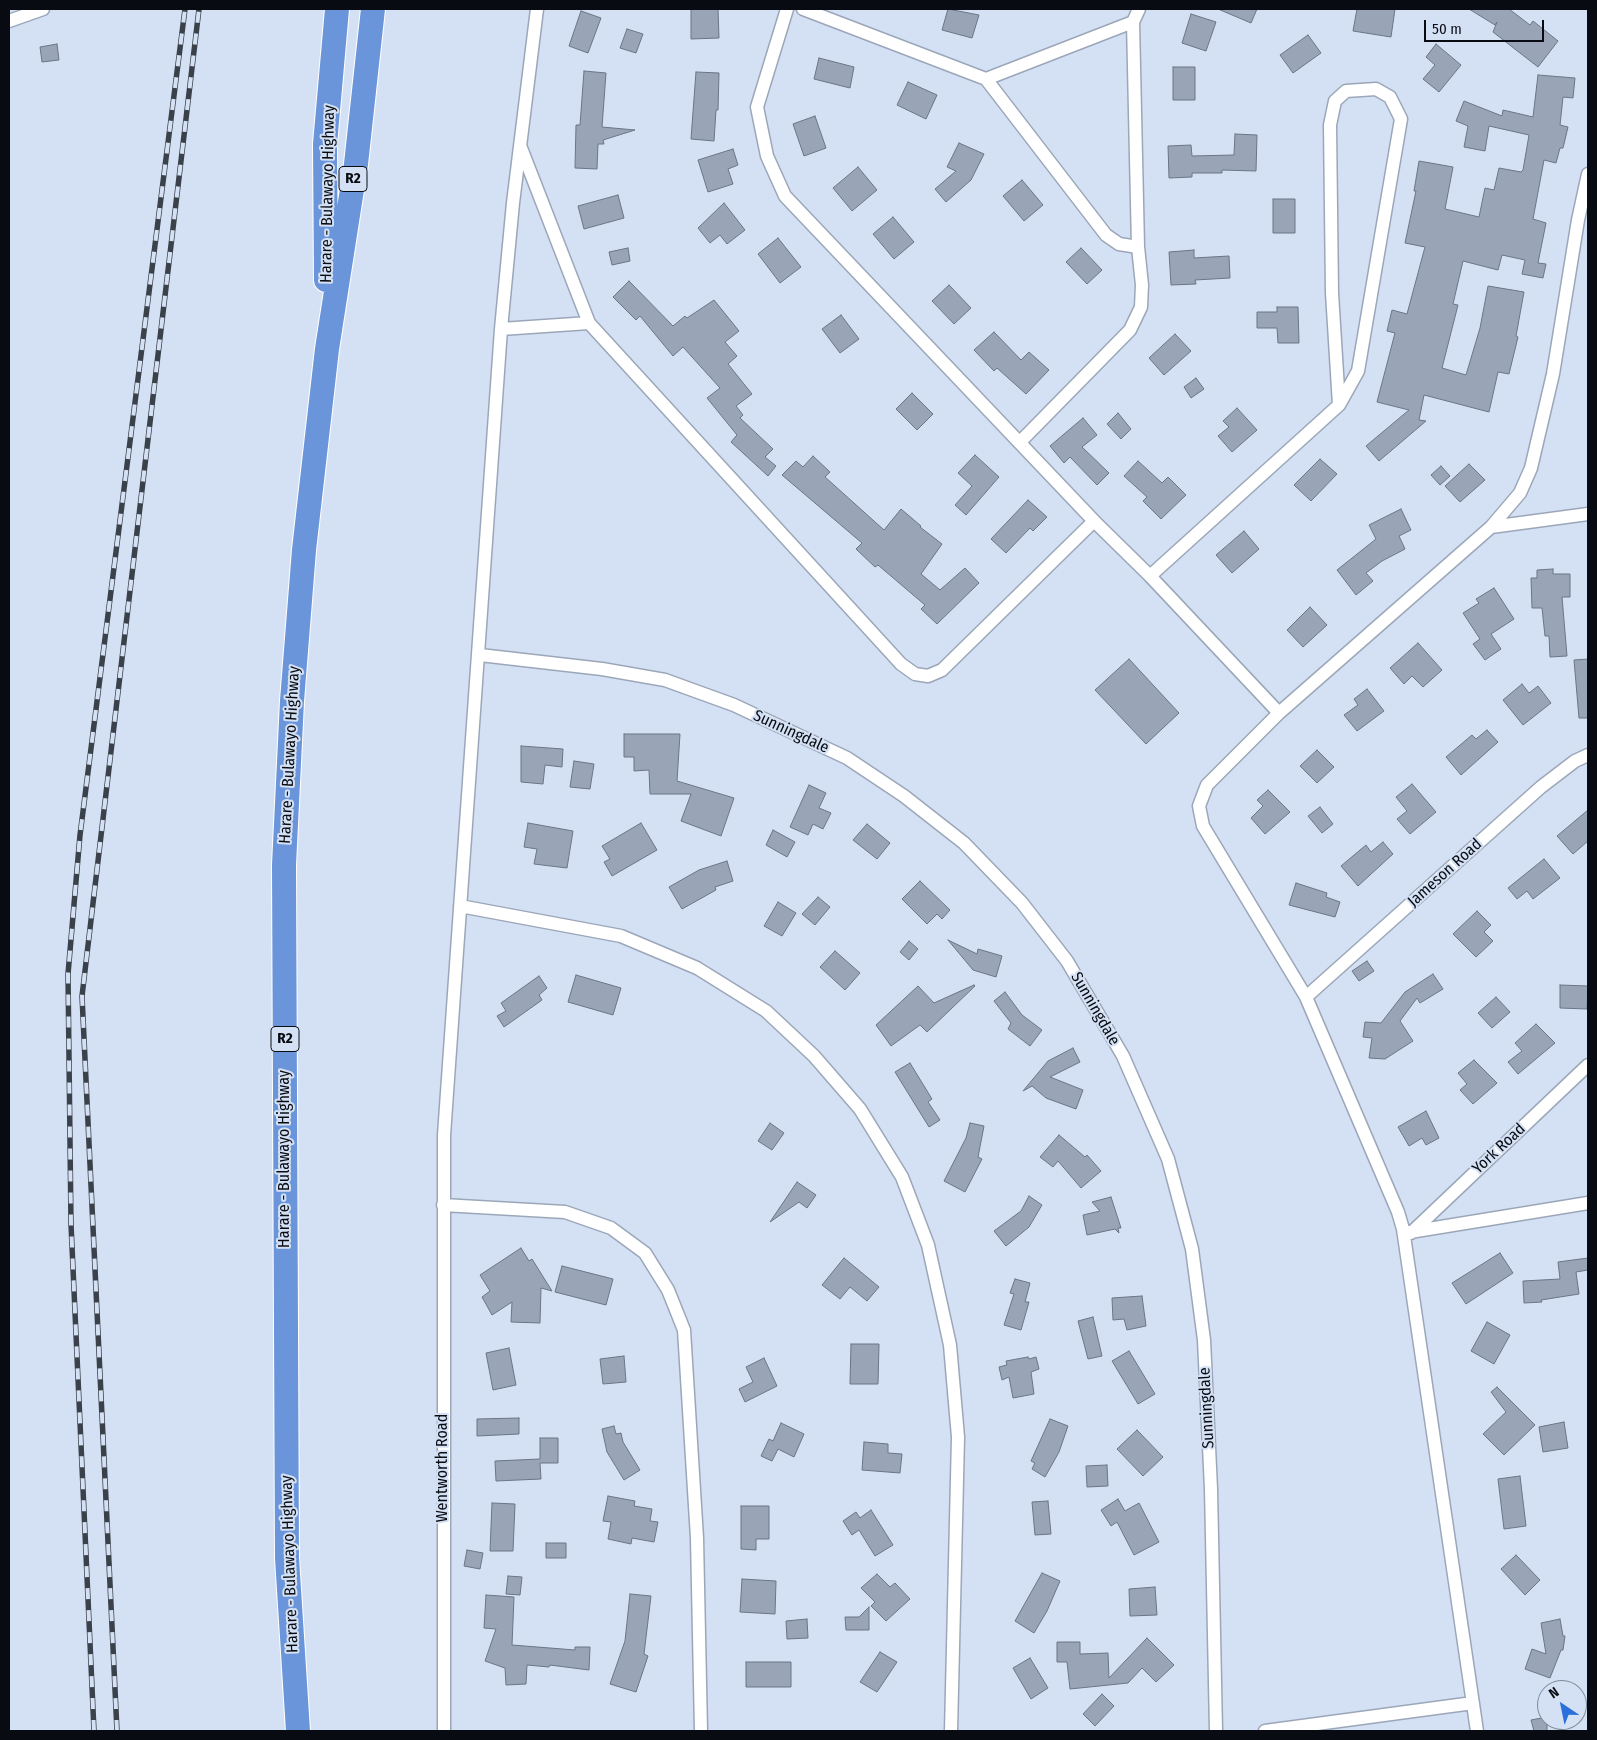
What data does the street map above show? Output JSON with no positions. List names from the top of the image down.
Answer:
{
  "streets": {
    "highway": ["R2", "Harare - Bulawayo Highway"],
    "street": [
      "Sunningdale",
      "Jameson Road",
      "York Road",
      "Wentworth Road"
    ]
  },
  "crossings": [
    ["Sunningdale", "Wentworth Road"]
  ],
  "scale_bar": "50 m",
  "north": "top left"
}
